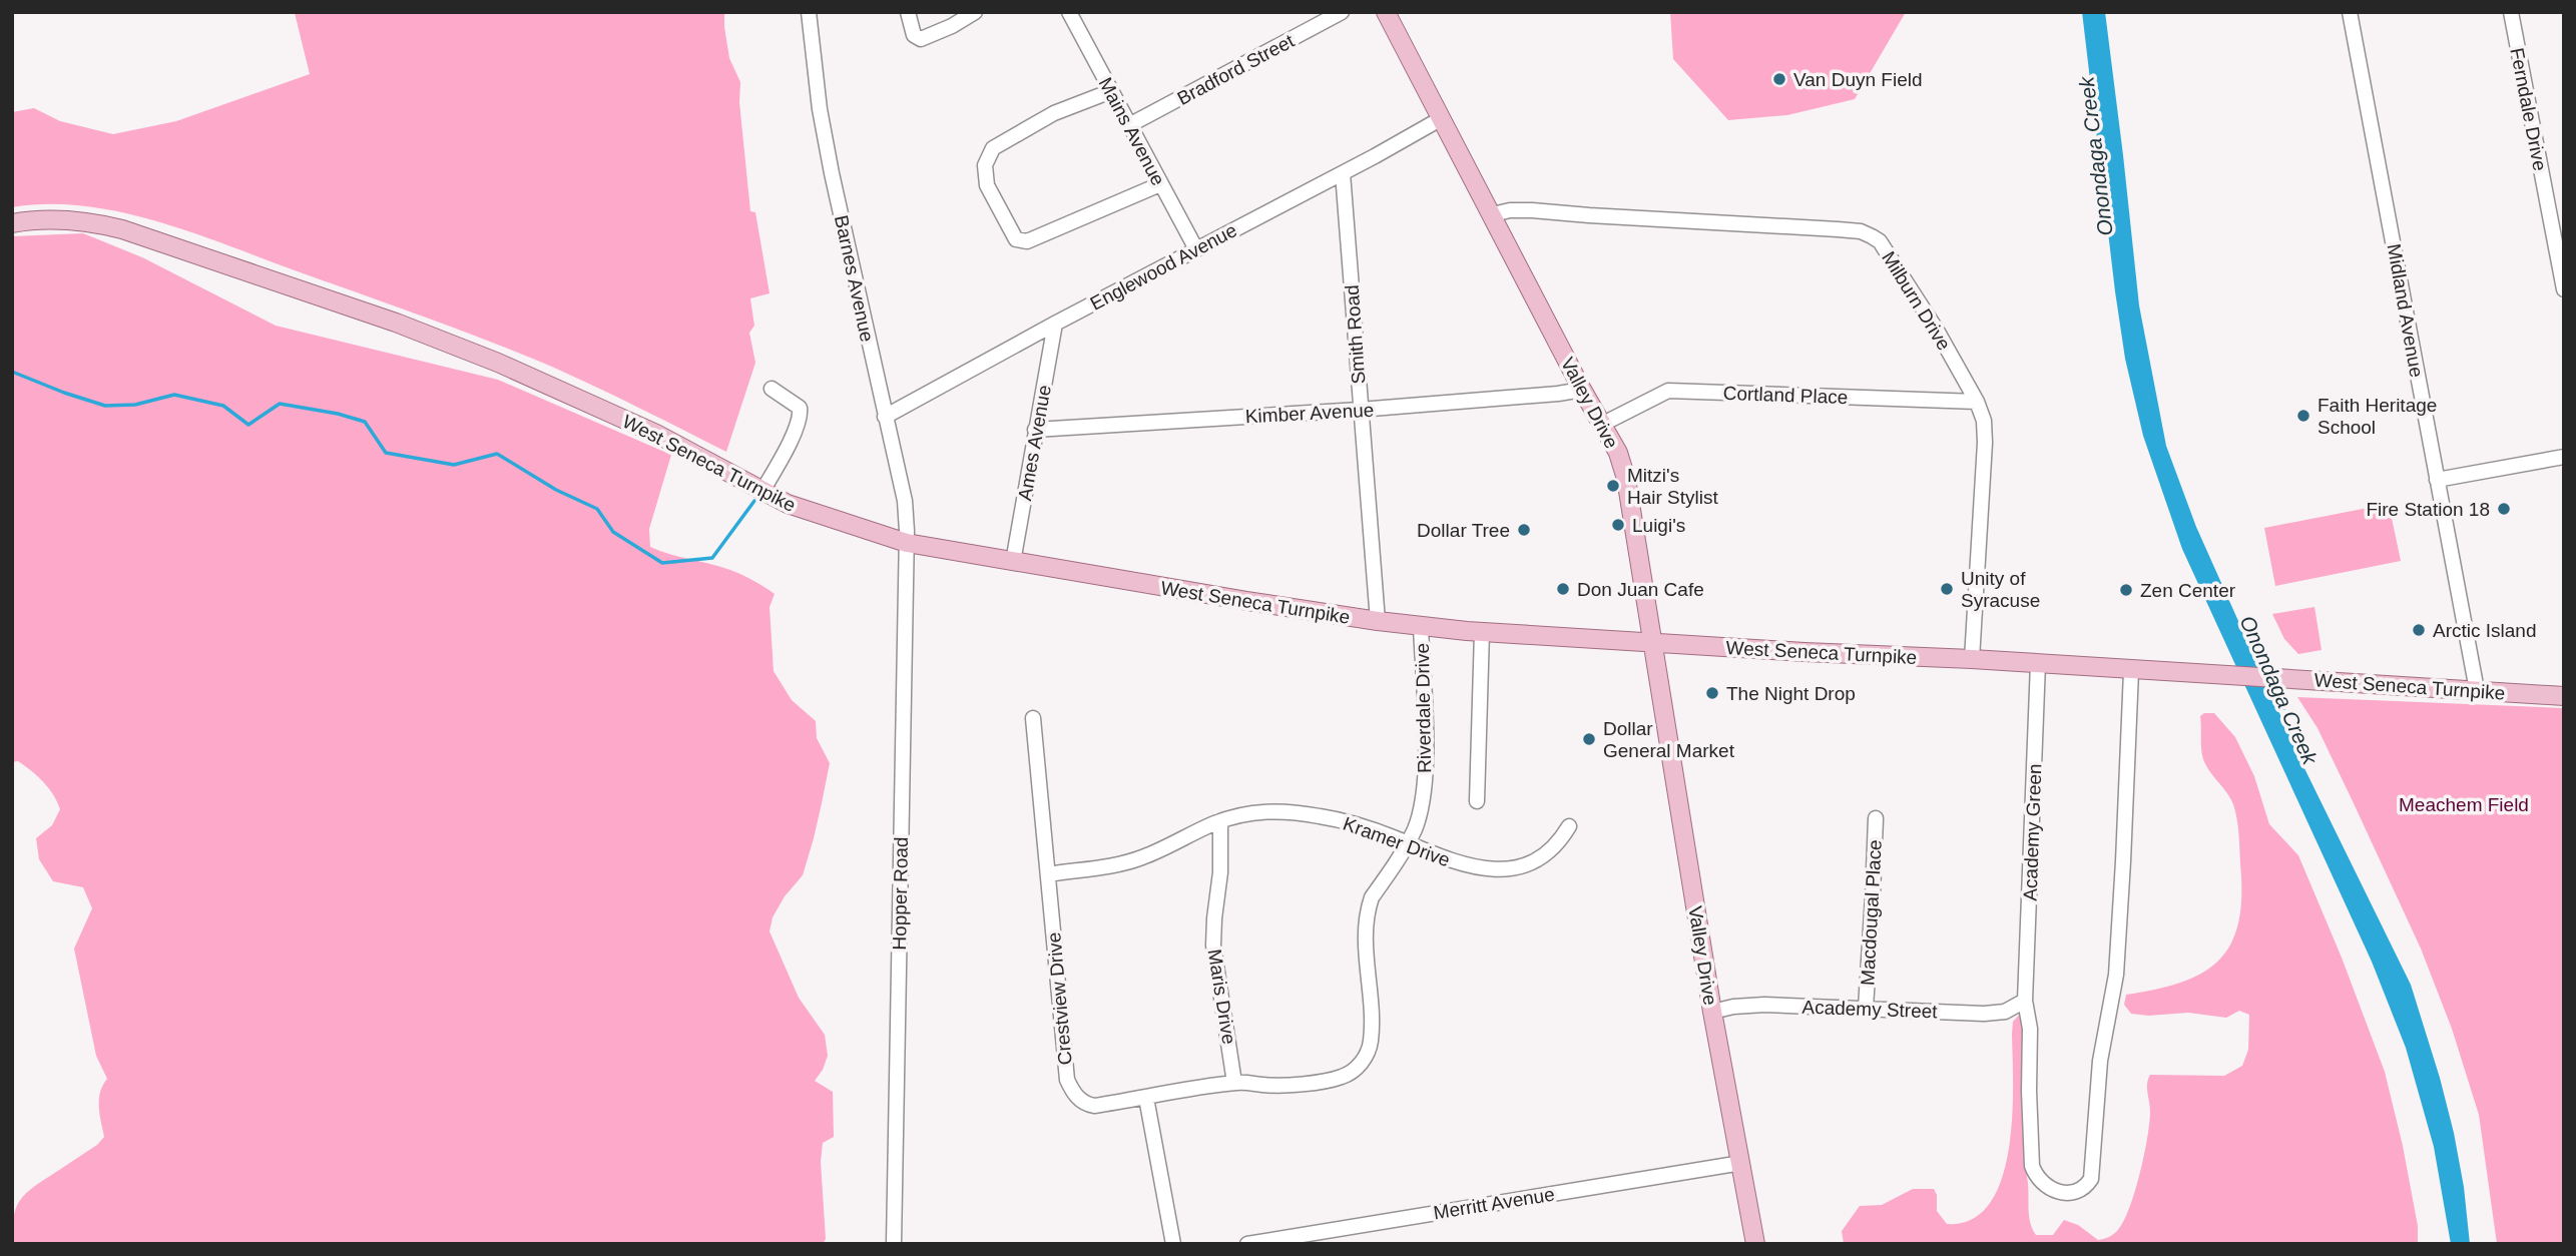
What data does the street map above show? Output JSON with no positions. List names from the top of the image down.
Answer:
{
  "streets": {
    "main road": ["Valley Drive", "West Seneca Turnpike"],
    "street": [
      "Bradford Street",
      "Ferndale Drive",
      "Mains Avenue",
      "Englewood Avenue",
      "Barnes Avenue",
      "Milburn Drive",
      "Midland Avenue",
      "Smith Road",
      "Cortland Place",
      "Kimber Avenue",
      "Ames Avenue",
      "Riverdale Drive",
      "Academy Green",
      "Kramer Drive",
      "Hopper Road",
      "Macdougal Place",
      "Maris Drive",
      "Crestview Drive",
      "Academy Street",
      "Merritt Avenue"
    ]
  },
  "crossings": [
    ["Bradford Street", "Mains Avenue"],
    ["Mains Avenue", "Englewood Avenue"],
    ["Englewood Avenue", "Barnes Avenue"],
    ["Englewood Avenue", "Smith Road"],
    ["Englewood Avenue", "Valley Drive"],
    ["Englewood Avenue", "Ames Avenue"],
    ["Barnes Avenue", "West Seneca Turnpike"],
    ["Barnes Avenue", "Hopper Road"],
    ["Milburn Drive", "Cortland Place"],
    ["Milburn Drive", "Valley Drive"],
    ["Milburn Drive", "West Seneca Turnpike"],
    ["Midland Avenue", "West Seneca Turnpike"],
    ["Smith Road", "Kimber Avenue"],
    ["Smith Road", "West Seneca Turnpike"],
    ["Cortland Place", "Valley Drive"],
    ["Valley Drive", "Kimber Avenue"],
    ["Valley Drive", "West Seneca Turnpike"],
    ["Valley Drive", "Academy Street"],
    ["Valley Drive", "Merritt Avenue"],
    ["Kimber Avenue", "Ames Avenue"],
    ["Ames Avenue", "West Seneca Turnpike"],
    ["West Seneca Turnpike", "Riverdale Drive"],
    ["West Seneca Turnpike", "Academy Green"],
    ["West Seneca Turnpike", "Hopper Road"],
    ["Riverdale Drive", "Kramer Drive"],
    ["Riverdale Drive", "Maris Drive"],
    ["Academy Green", "Academy Street"],
    ["Kramer Drive", "Maris Drive"],
    ["Kramer Drive", "Crestview Drive"],
    ["Macdougal Place", "Academy Street"]
  ],
  "water": ["Onondaga Creek"],
  "parks": ["Meachem Field"],
  "places": [
    "Van Duyn Field",
    "Faith Heritage School",
    "Mitzi's Hair Stylist",
    "Fire Station 18",
    "Luigi's",
    "Dollar Tree",
    "Don Juan Cafe",
    "Unity of Syracuse",
    "Zen Center",
    "Arctic Island",
    "The Night Drop",
    "Dollar General Market"
  ]
}
